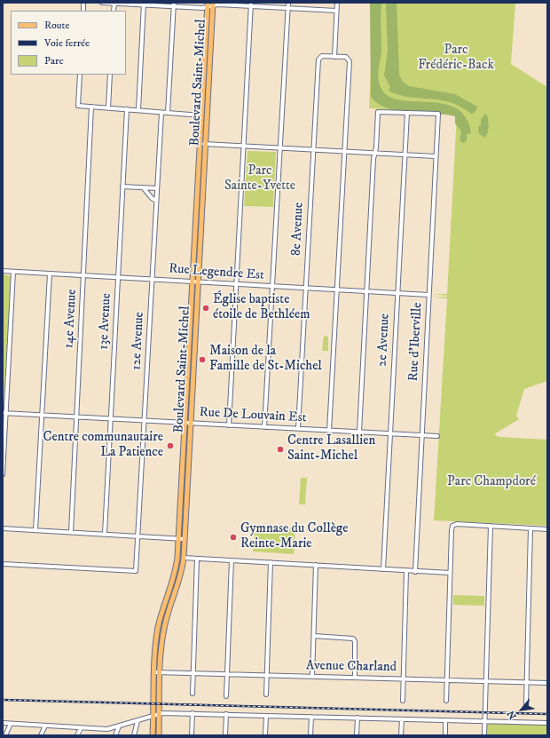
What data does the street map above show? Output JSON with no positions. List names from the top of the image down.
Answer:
{
  "streets": {
    "main road": ["Boulevard Saint-Michel"],
    "street": [
      "8e Avenue",
      "Rue Legendre Est",
      "14e Avenue",
      "13e Avenue",
      "2e Avenue",
      "12e Avenue",
      "Rue d'Iberville",
      "Rue De Louvain Est",
      "Avenue Charland"
    ]
  },
  "crossings": [
    ["Boulevard Saint-Michel", "Rue Legendre Est"],
    ["Boulevard Saint-Michel", "Rue De Louvain Est"],
    ["Boulevard Saint-Michel", "Avenue Charland"],
    ["8e Avenue", "Rue Legendre Est"],
    ["8e Avenue", "Rue De Louvain Est"],
    ["Rue Legendre Est", "14e Avenue"],
    ["Rue Legendre Est", "13e Avenue"],
    ["Rue Legendre Est", "2e Avenue"],
    ["Rue Legendre Est", "12e Avenue"],
    ["Rue Legendre Est", "Rue d'Iberville"],
    ["14e Avenue", "Rue De Louvain Est"],
    ["13e Avenue", "Rue De Louvain Est"],
    ["2e Avenue", "Rue d'Iberville"],
    ["2e Avenue", "Rue De Louvain Est"],
    ["12e Avenue", "Rue De Louvain Est"],
    ["Rue d'Iberville", "Rue De Louvain Est"]
  ],
  "parks": ["Parc Frédéric-Back", "Parc Sainte-Yvette", "Parc Champdoré"],
  "places": [
    "Église baptiste étoile de Bethléem",
    "Maison de la Famille de St-Michel",
    "Centre communautaire La Patience",
    "Centre Lasallien Saint-Michel",
    "Gymnase du Collège Reinte-Marie"
  ],
  "legend": ["Route", "Voie ferrée", "Parc"],
  "north": "bottom left"
}
